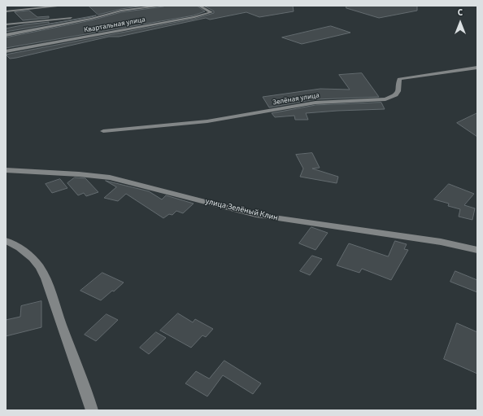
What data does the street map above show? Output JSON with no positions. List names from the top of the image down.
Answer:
{
  "streets": {
    "street": ["Квартальная улица", "Зелёная улица", "улица Зелёный Клин"]
  },
  "north": "top"
}
